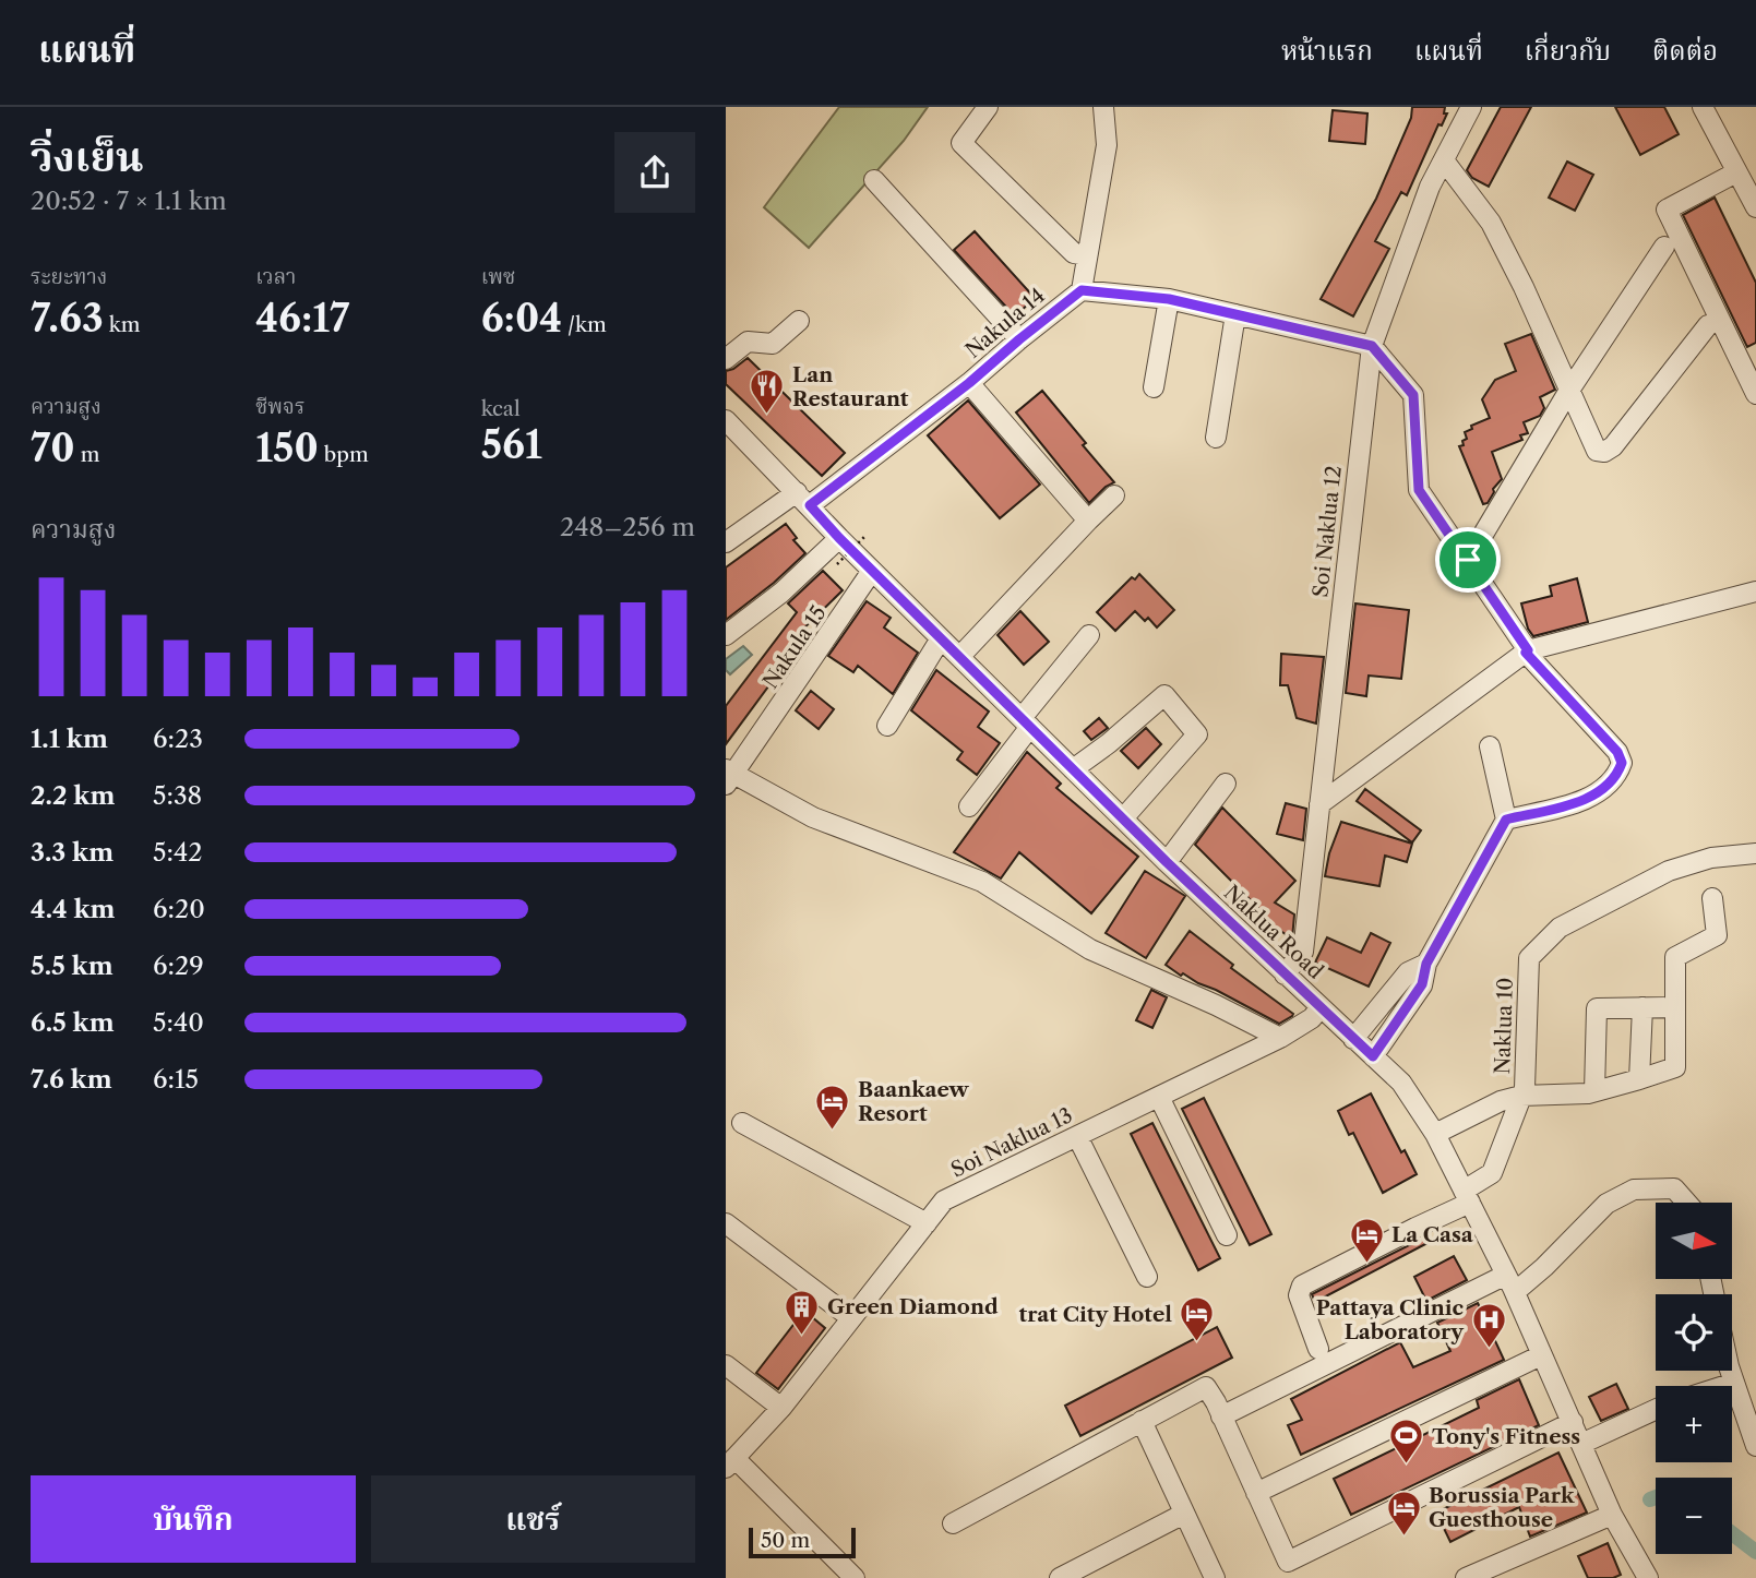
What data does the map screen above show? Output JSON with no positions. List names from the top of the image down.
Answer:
{
  "streets": {
    "street": [
      "Nakula 14",
      "Soi Naklua 12",
      "Nakula 15",
      "Naklua Road",
      "Naklua 10",
      "Soi Naklua 13"
    ]
  },
  "crossings": [
    ["Nakula 14", "Naklua Road"],
    ["Soi Naklua 12", "Naklua Road"],
    ["Nakula 15", "Naklua Road"],
    ["Naklua Road", "Naklua 10"],
    ["Naklua Road", "Soi Naklua 13"]
  ],
  "places": {
    "restaurant": ["Lan Restaurant"],
    "hotel": [
      "Baankaew Resort",
      "La Casa",
      "trat City Hotel",
      "Borussia Park Guesthouse"
    ],
    "building": ["Green Diamond"],
    "hospital": ["Pattaya Clinic Laboratory"],
    "sports": ["Tony's Fitness"]
  },
  "scale_bar": "50 m",
  "north": "right",
  "page": {
    "header": "แผนที่",
    "nav": [
      "หน้าแรก",
      "แผนที่",
      "เกี่ยวกับ",
      "ติดต่อ"
    ],
    "heading": ["วิ่งเย็น", "20:52 · 7 × 1.1 km"],
    "stats": [
      ["ระยะทาง", "7.63 km"],
      ["เวลา", "46:17"],
      ["เพซ", "6:04 /km"],
      ["ความสูง", "70 m"],
      ["ชีพจร", "150 bpm"],
      ["kcal", "561"]
    ],
    "chart": ["ความสูง", "248–256 m"],
    "list": [
      {
        "name": "1.1 km",
        "note": "6:23"
      },
      {
        "name": "2.2 km",
        "note": "5:38"
      },
      {
        "name": "3.3 km",
        "note": "5:42"
      },
      {
        "name": "4.4 km",
        "note": "6:20"
      },
      {
        "name": "5.5 km",
        "note": "6:29"
      },
      {
        "name": "6.5 km",
        "note": "5:40"
      },
      {
        "name": "7.6 km",
        "note": "6:15"
      }
    ],
    "map_buttons": ["+", "−"],
    "buttons": ["บันทึก", "แชร์"],
    "scale": "50 m"
  }
}
